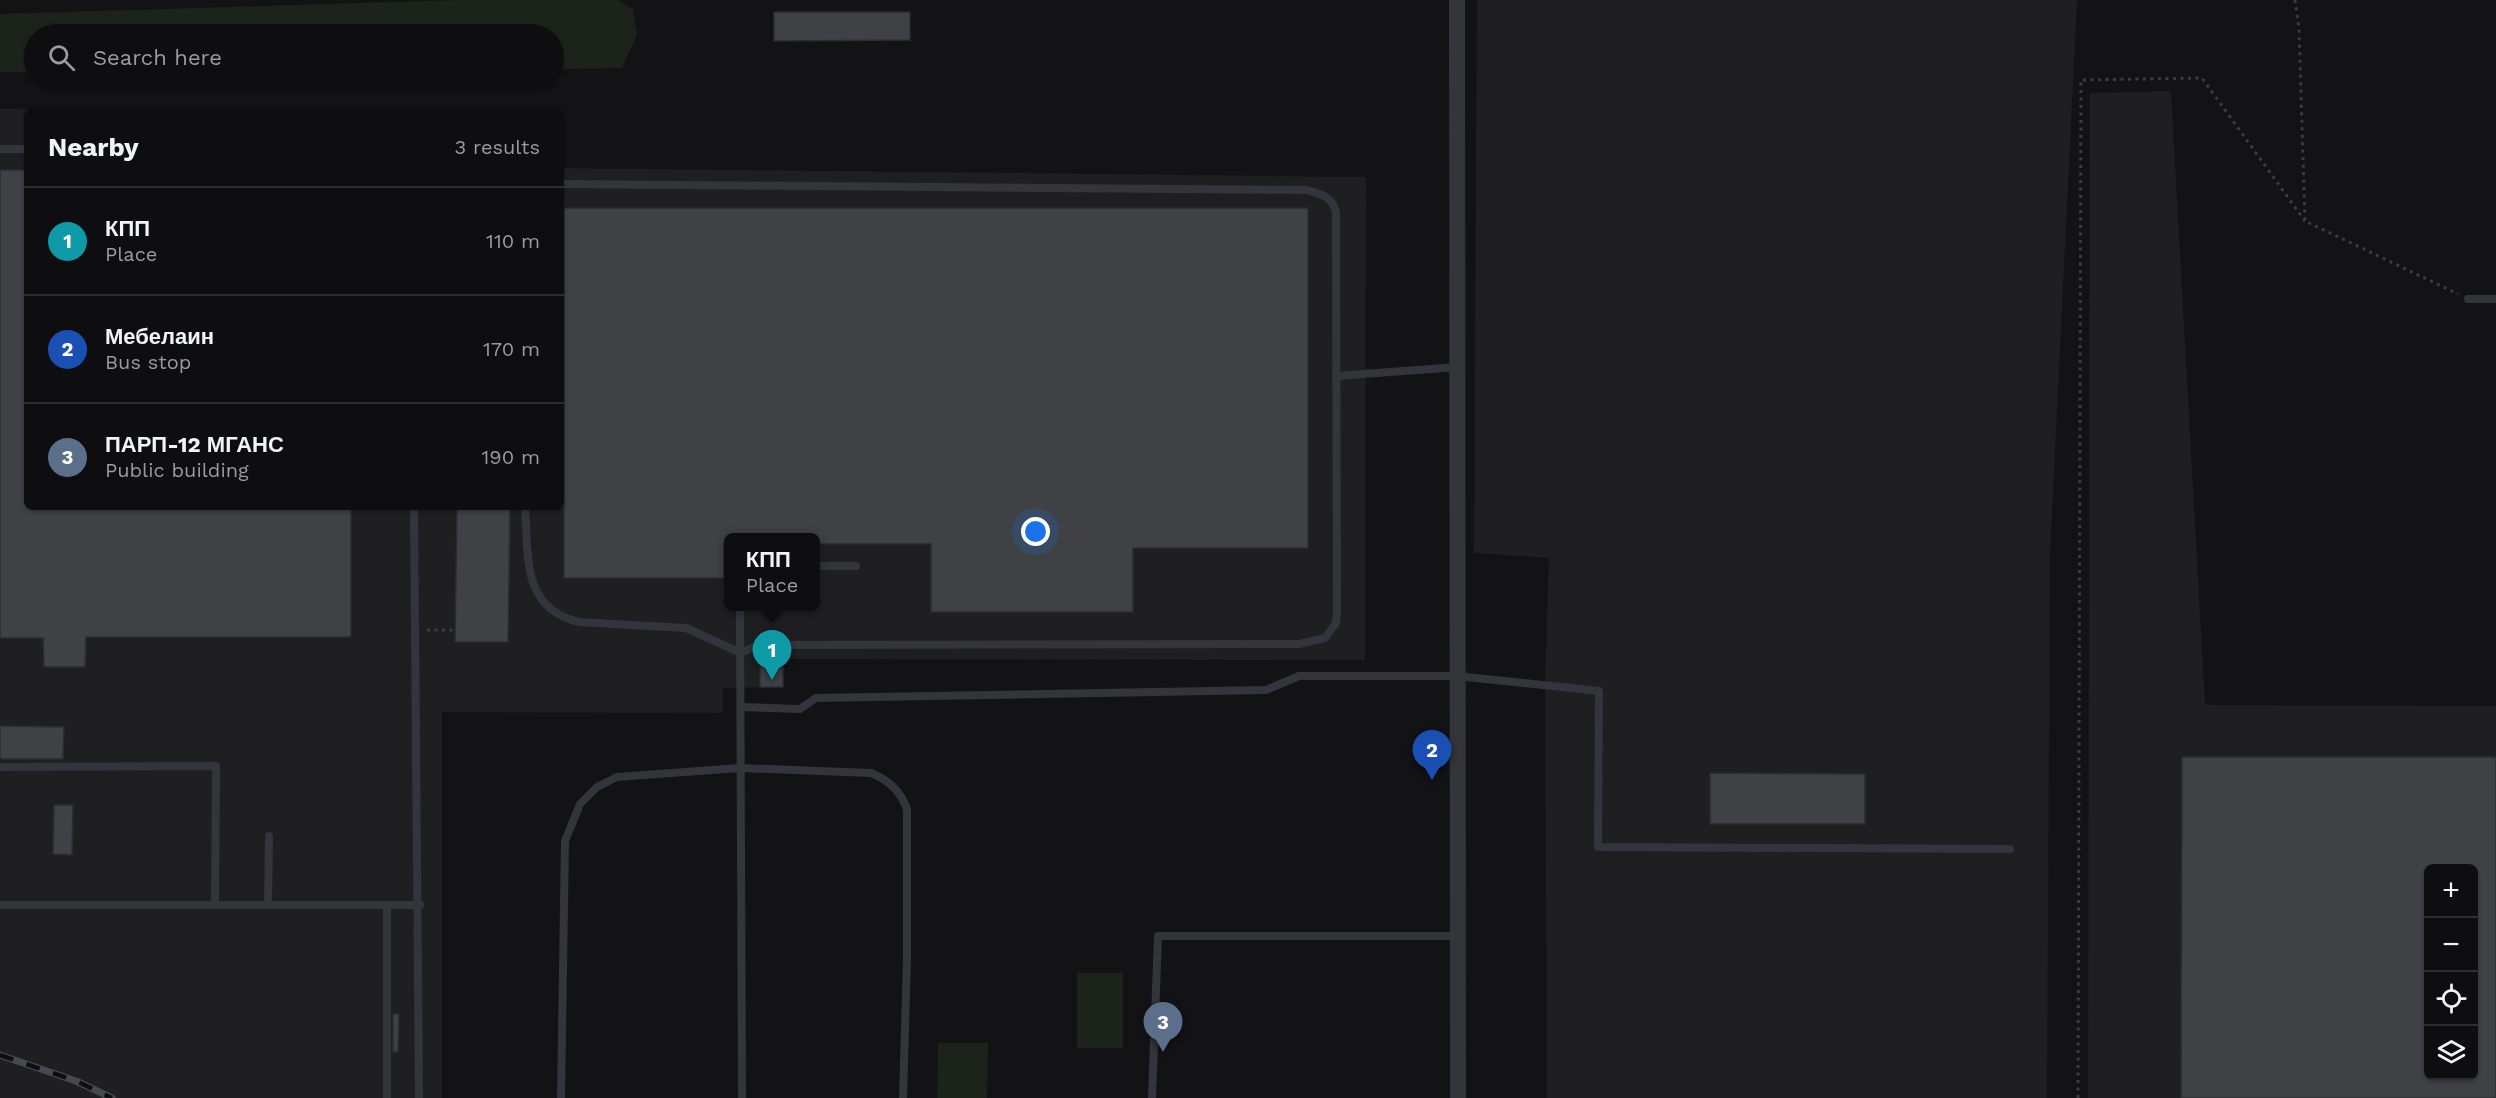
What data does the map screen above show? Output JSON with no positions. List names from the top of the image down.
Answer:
{
  "page": {
    "search": "Search here",
    "heading": ["Nearby", "3 results"],
    "list": [
      {
        "mark": "1",
        "name": "КПП",
        "note": "Place",
        "value": "110 m"
      },
      {
        "mark": "2",
        "name": "Мебелаин",
        "note": "Bus stop",
        "value": "170 m"
      },
      {
        "mark": "3",
        "name": "ПАРП-12 МГАНС",
        "note": "Public building",
        "value": "190 m"
      }
    ],
    "popup": ["КПП", "Place"],
    "pins": ["1", "2", "3"],
    "map_buttons": ["+", "−"]
  }
}
